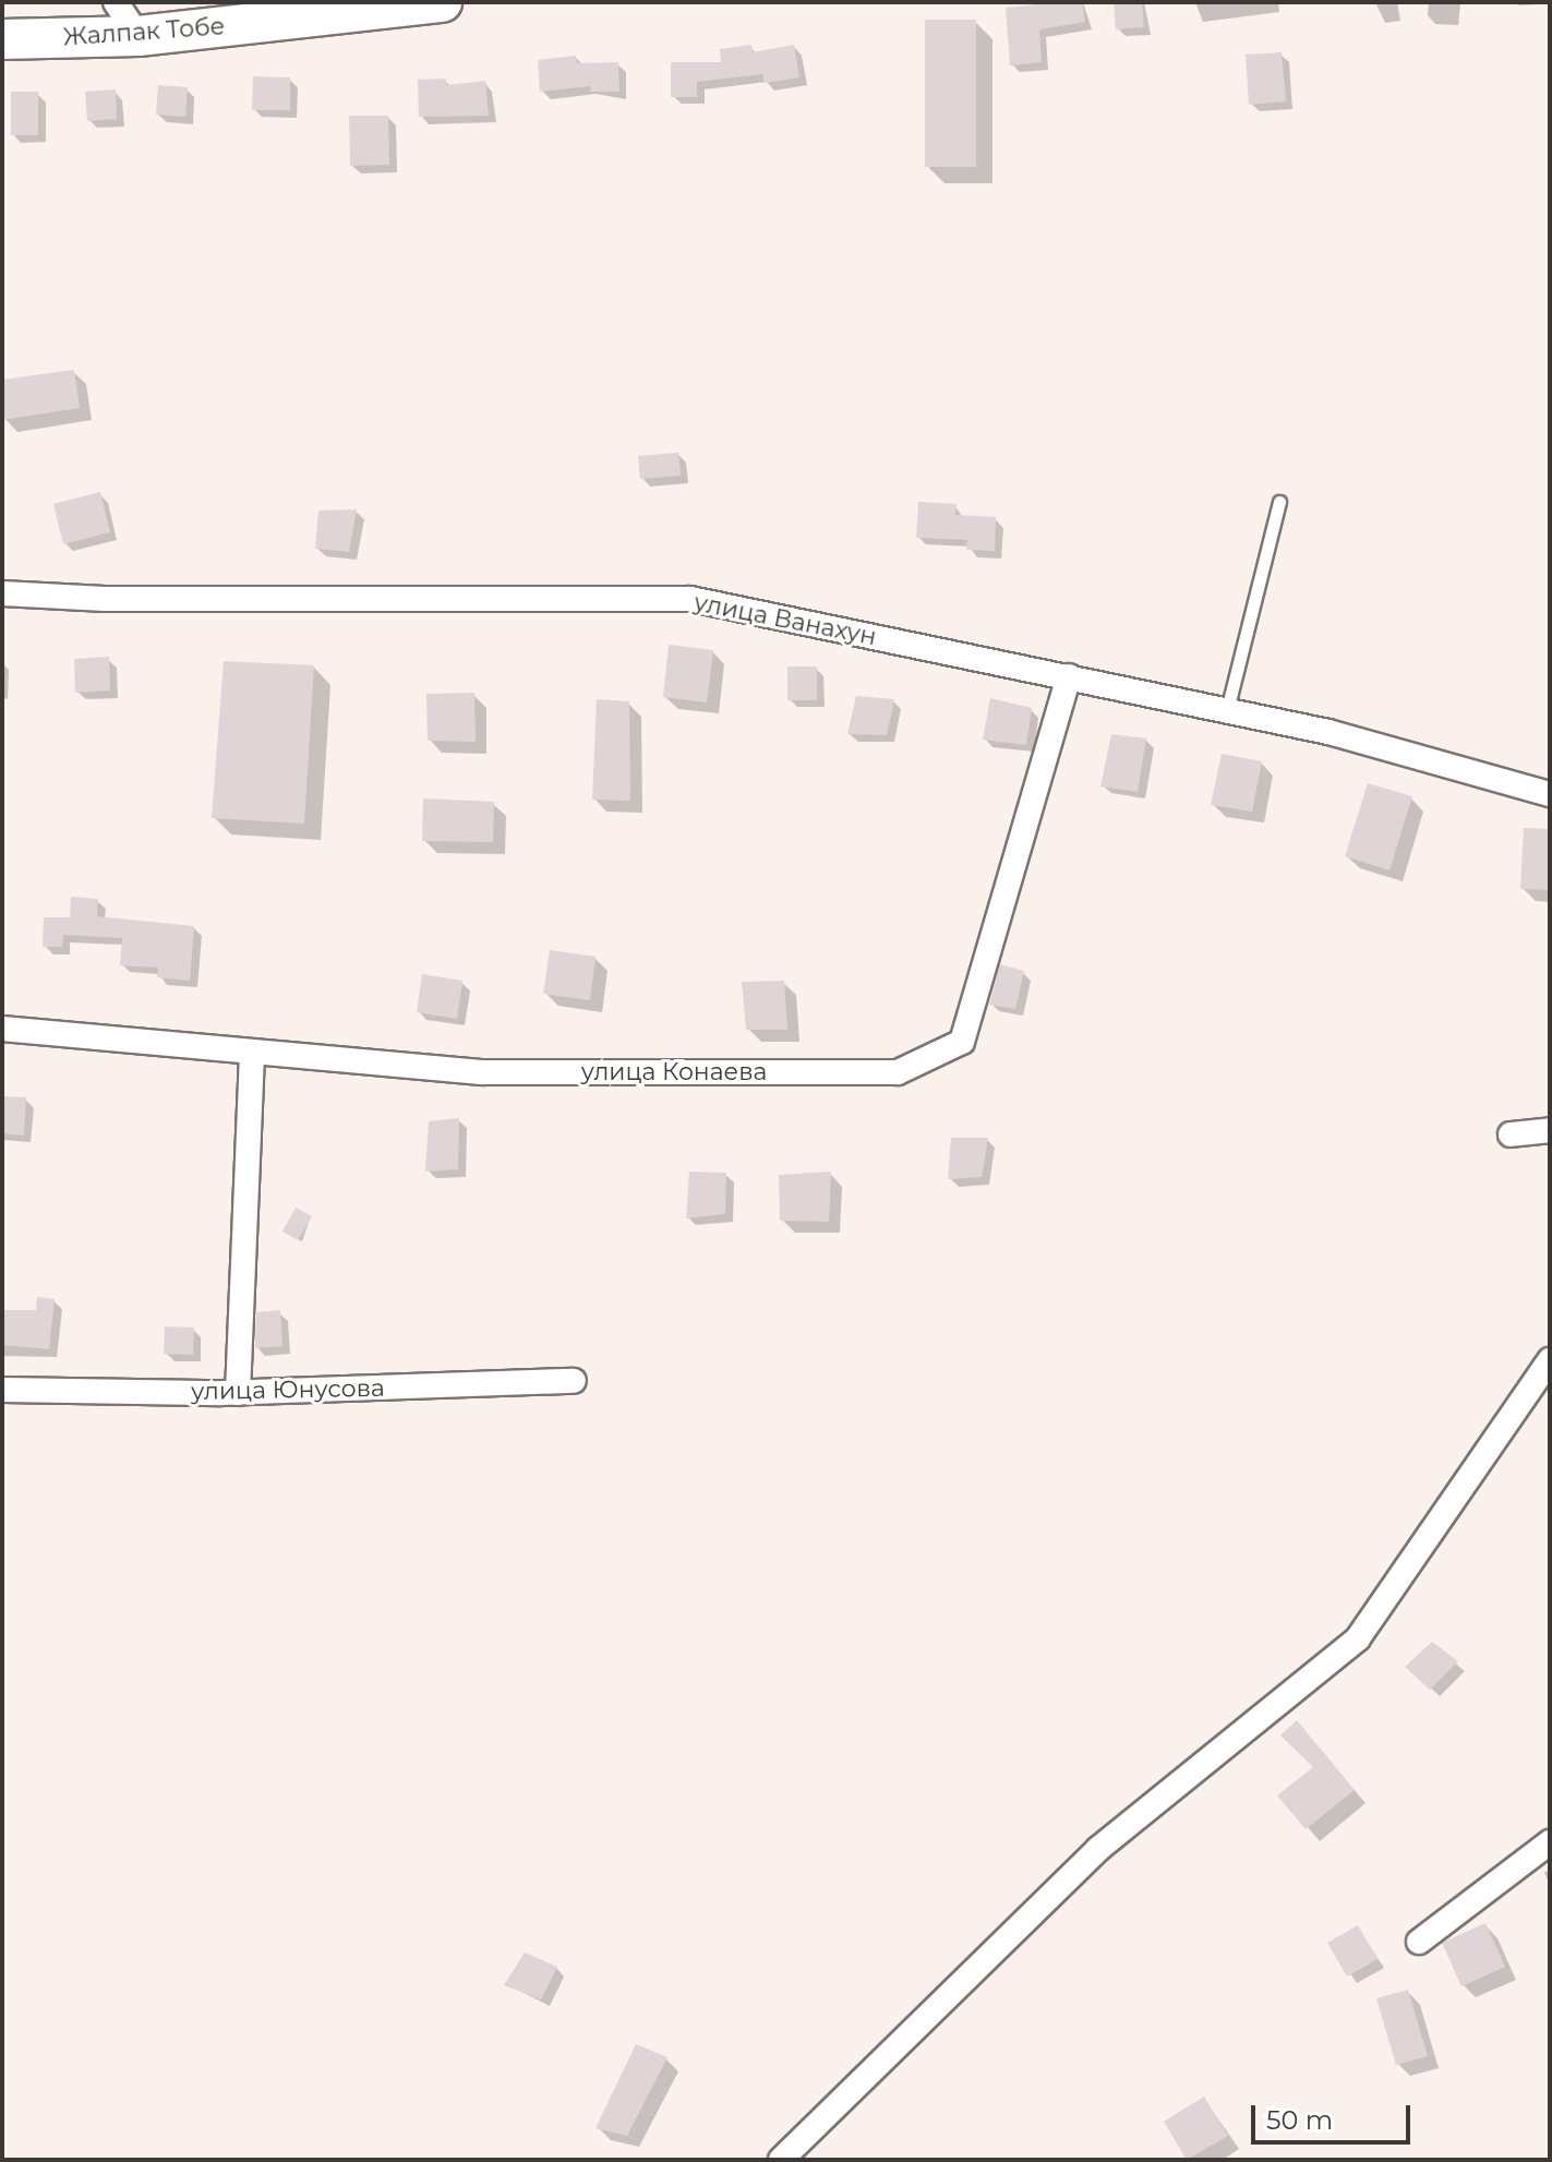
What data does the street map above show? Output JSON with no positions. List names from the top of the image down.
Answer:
{
  "streets": {
    "main road": ["Жалпак Тобе"],
    "street": ["улица Ванахун", "улица Конаева", "улица Юнусова"]
  },
  "crossings": [
    ["улица Ванахун", "улица Конаева"]
  ],
  "scale_bar": "50 m"
}
